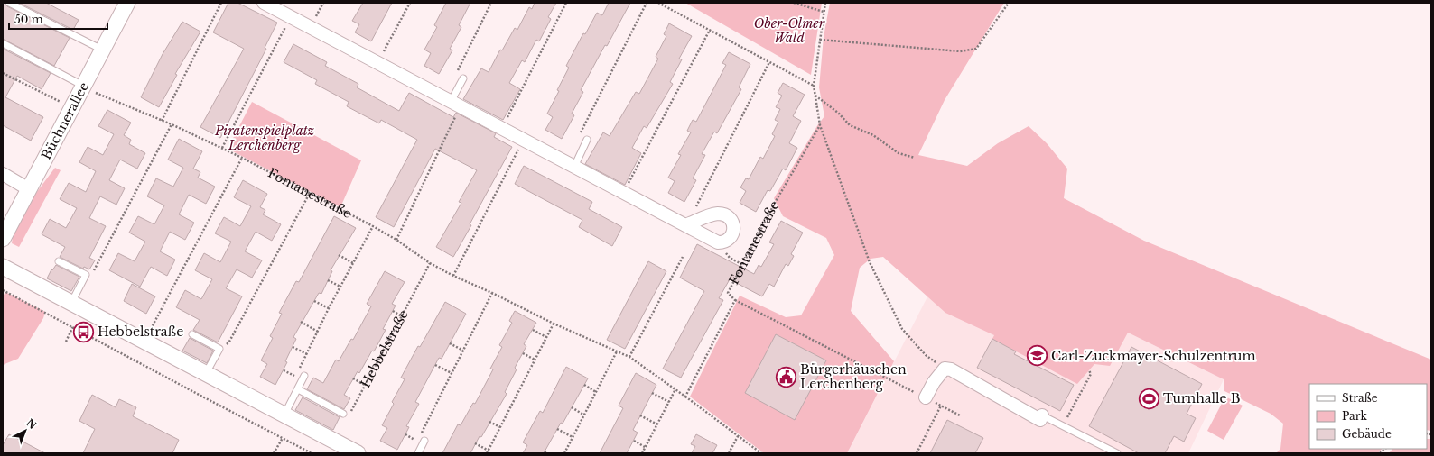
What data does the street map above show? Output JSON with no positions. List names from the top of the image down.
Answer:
{
  "streets": {
    "street": ["Büchnerallee", "Fontanestraße"],
    "path": ["Hebbelstraße"]
  },
  "crossings": [
    ["Büchnerallee", "Fontanestraße"],
    ["Fontanestraße", "Hebbelstraße"]
  ],
  "parks": ["Ober-Olmer Wald", "Piratenspielplatz Lerchenberg"],
  "places": {
    "bus stop": ["Hebbelstraße"],
    "school or university": ["Carl-Zuckmayer-Schulzentrum"],
    "public building": ["Bürgerhäuschen Lerchenberg"],
    "sports": ["Turnhalle B"]
  },
  "legend": ["Straße", "Park", "Gebäude"],
  "scale_bar": "50 m",
  "north": "top right"
}
